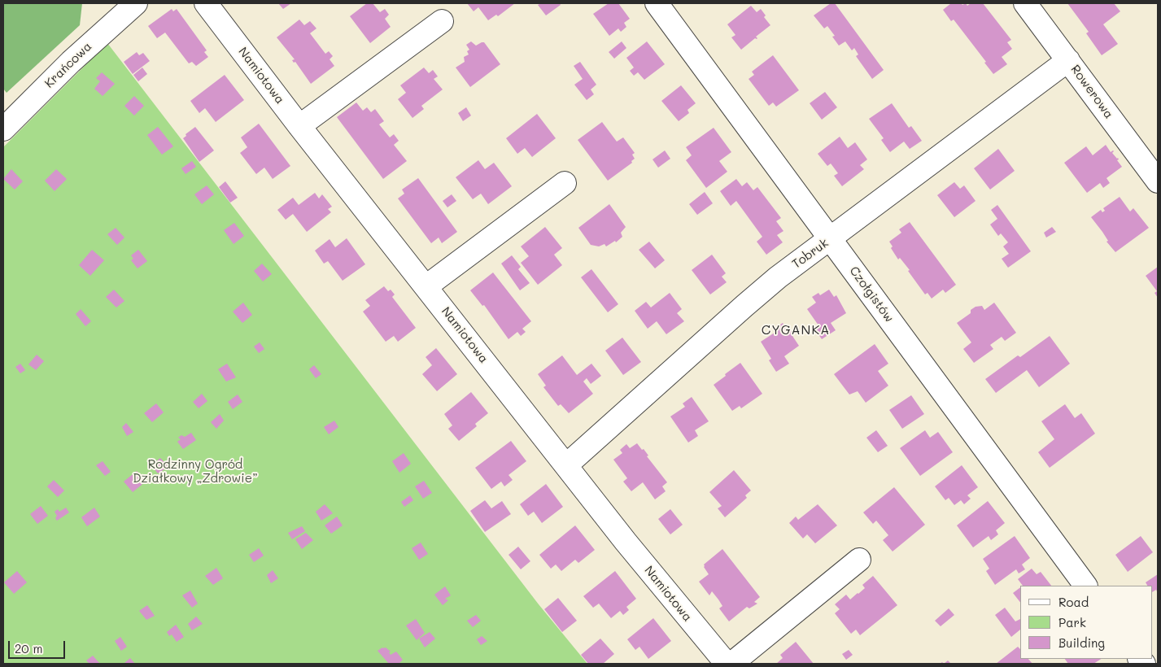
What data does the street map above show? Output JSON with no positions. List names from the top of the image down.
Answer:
{
  "streets": {
    "street": [
      "Krańcowa",
      "Namiotowa",
      "Rowerowa",
      "Tobruk",
      "Czołgistów"
    ]
  },
  "crossings": [
    ["Namiotowa", "Tobruk"],
    ["Rowerowa", "Tobruk"],
    ["Tobruk", "Czołgistów"]
  ],
  "districts": ["CYGANKA"],
  "parks": ["Rodzinny Ogród Działkowy „Zdrowie”"],
  "legend": ["Road", "Park", "Building"],
  "scale_bar": "20 m"
}
